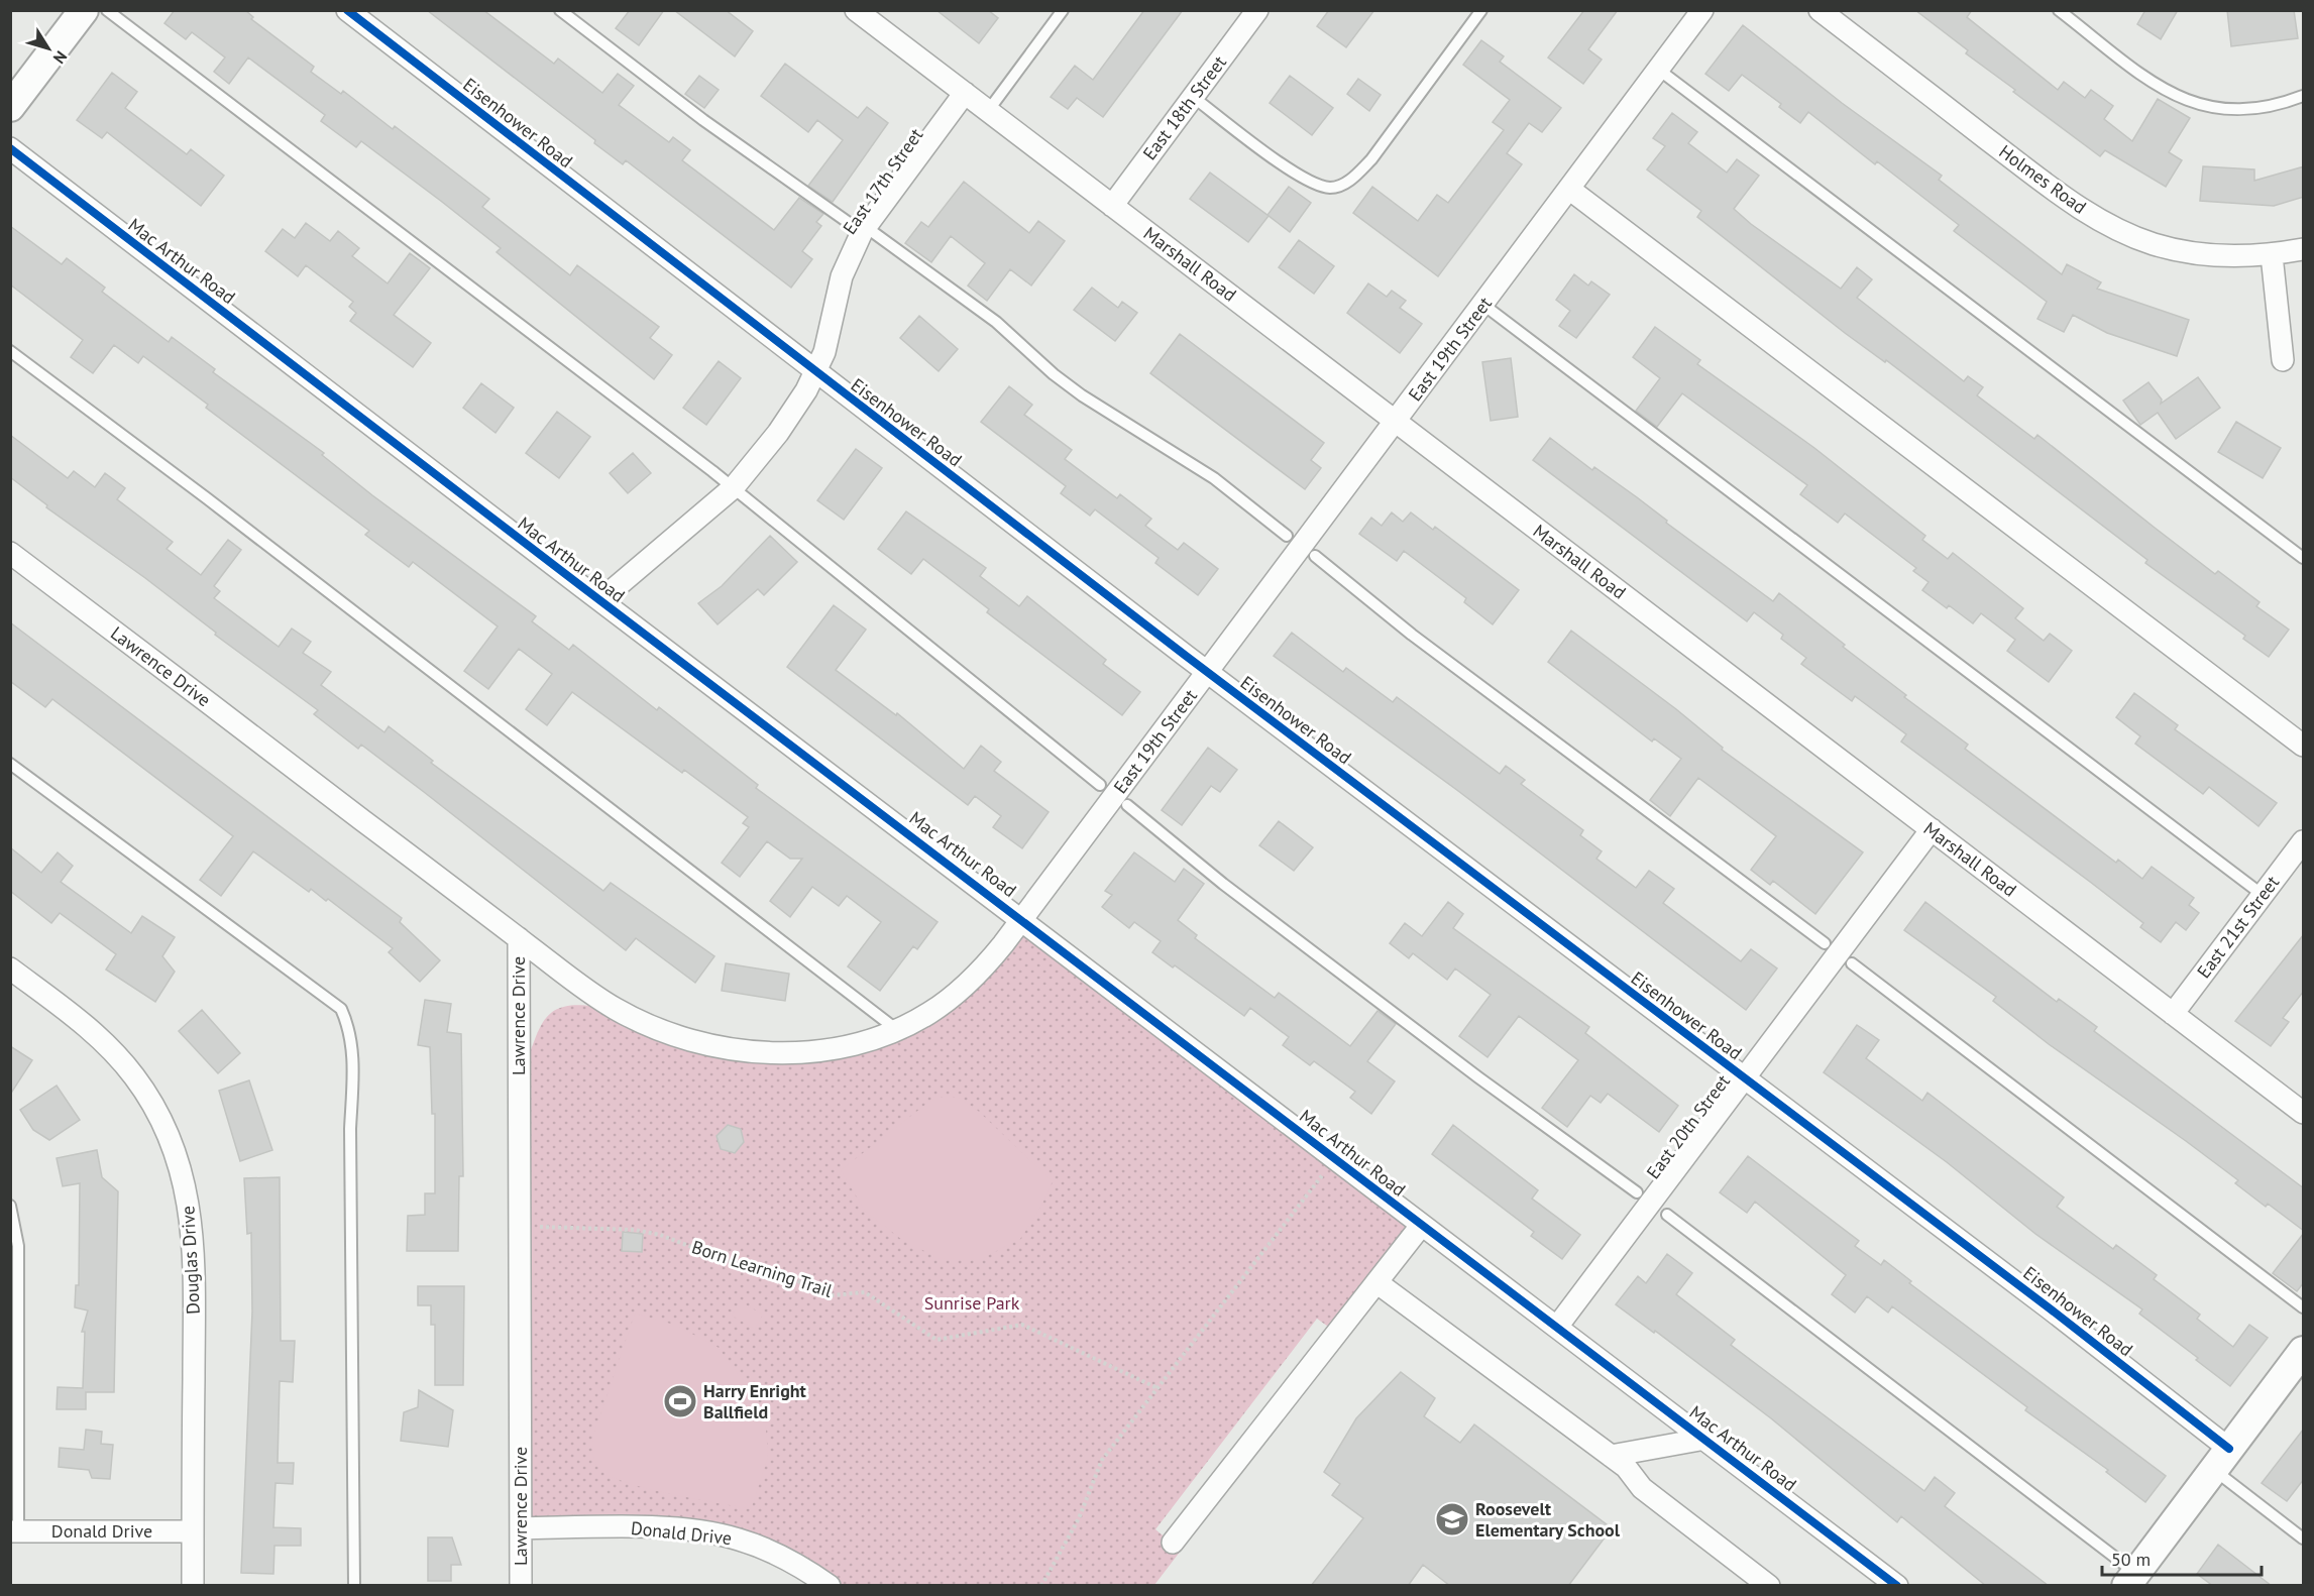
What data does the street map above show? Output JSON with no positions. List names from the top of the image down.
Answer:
{
  "streets": {
    "street": [
      "East 18th Street",
      "Eisenhower Road",
      "Holmes Road",
      "East 17th Street",
      "Mac Arthur Road",
      "Marshall Road",
      "East 19th Street",
      "Lawrence Drive",
      "East 21st Street",
      "East 20th Street",
      "Douglas Drive",
      "Donald Drive"
    ],
    "path": ["Born Learning Trail"]
  },
  "crossings": [
    ["East 18th Street", "Marshall Road"],
    ["Eisenhower Road", "East 17th Street"],
    ["Eisenhower Road", "East 19th Street"],
    ["Eisenhower Road", "East 20th Street"],
    ["East 17th Street", "Mac Arthur Road"],
    ["East 17th Street", "Marshall Road"],
    ["Mac Arthur Road", "East 19th Street"],
    ["Mac Arthur Road", "East 20th Street"],
    ["Marshall Road", "East 19th Street"],
    ["Marshall Road", "East 21st Street"],
    ["Marshall Road", "East 20th Street"],
    ["East 19th Street", "Lawrence Drive"],
    ["Lawrence Drive", "Born Learning Trail"],
    ["Lawrence Drive", "Donald Drive"],
    ["Douglas Drive", "Donald Drive"]
  ],
  "parks": ["Sunrise Park"],
  "places": {
    "sports": ["Harry Enright Ballfield"],
    "school or university": ["Roosevelt Elementary School"]
  },
  "scale_bar": "50 m",
  "north": "bottom right"
}
